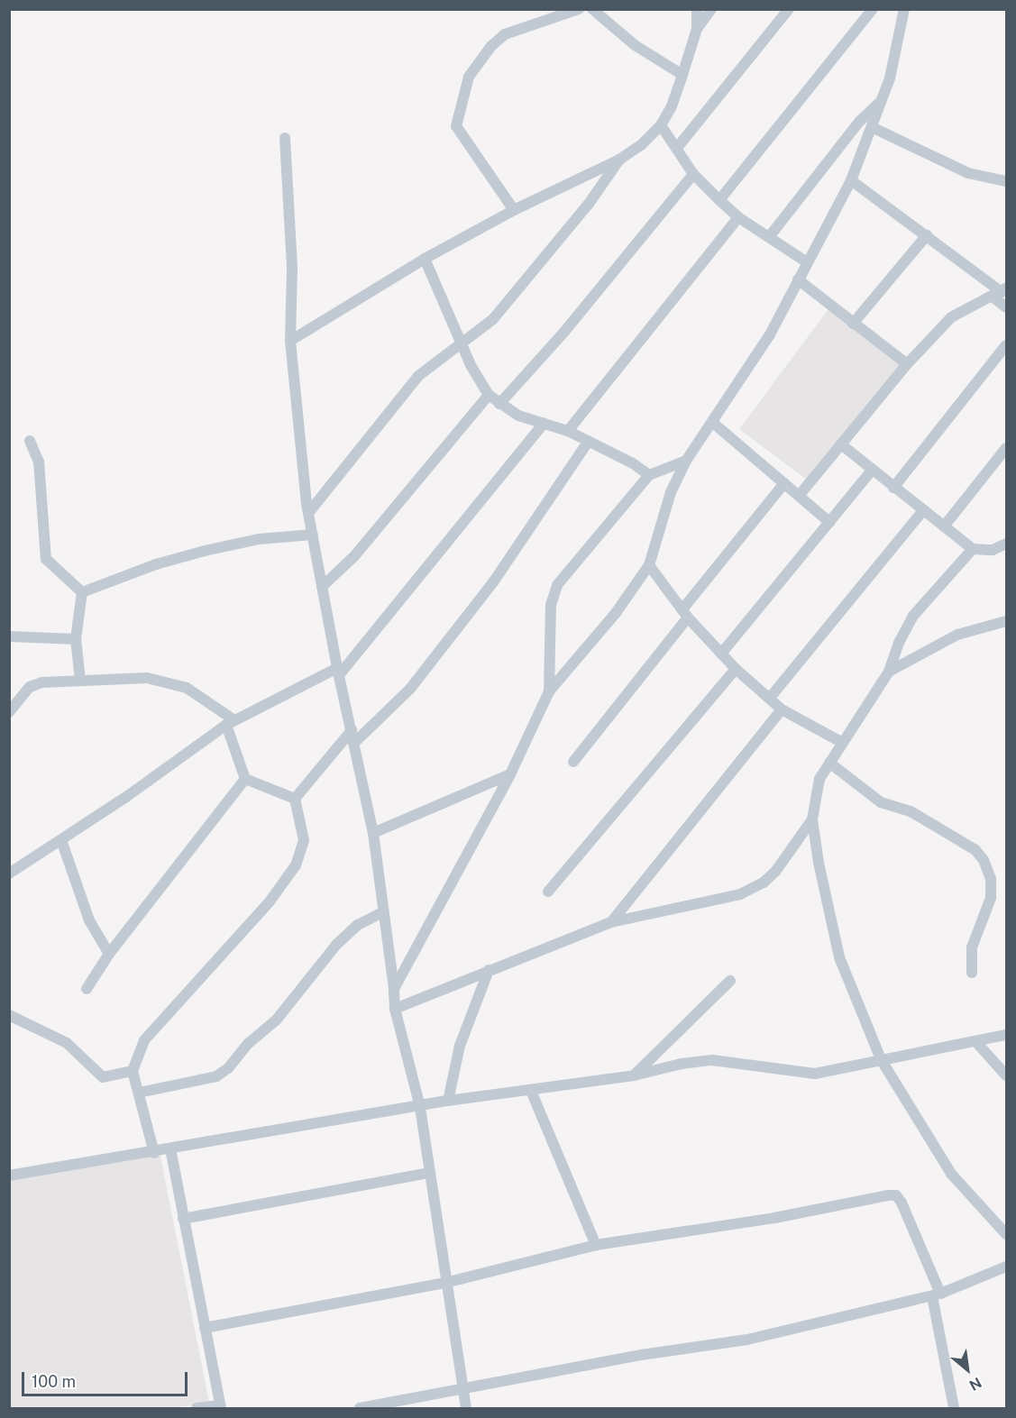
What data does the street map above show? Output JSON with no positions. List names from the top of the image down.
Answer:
{
  "scale_bar": "100 m",
  "north": "bottom right"
}
